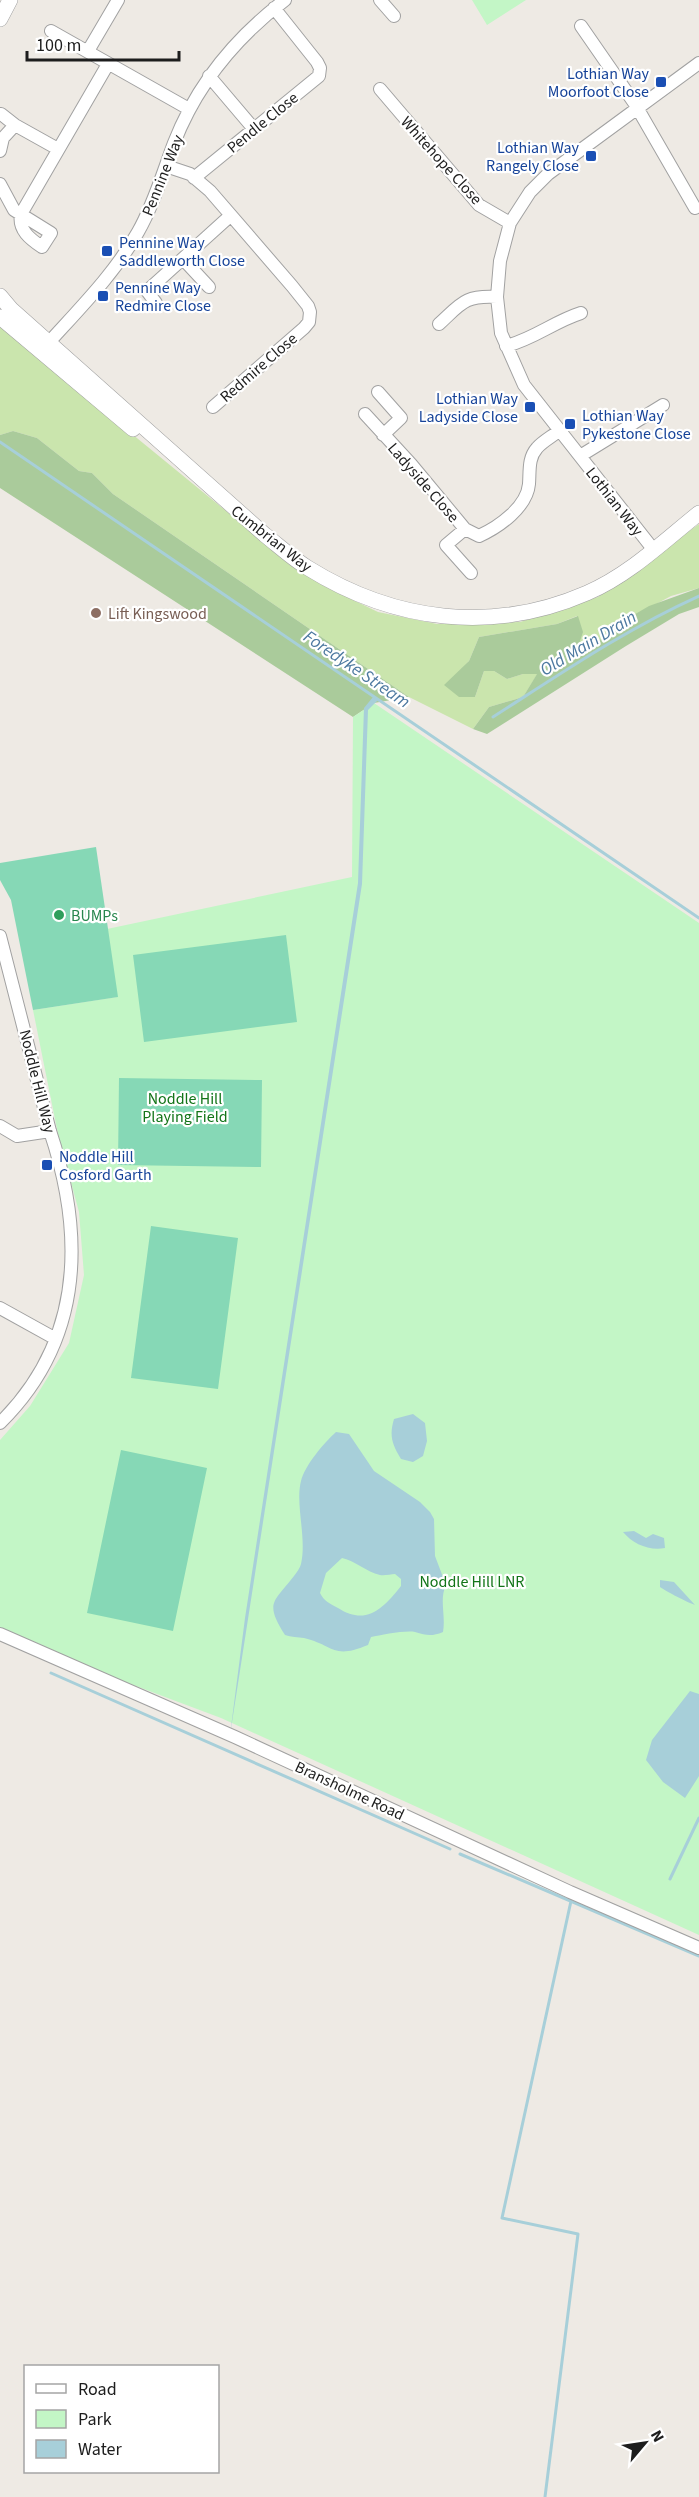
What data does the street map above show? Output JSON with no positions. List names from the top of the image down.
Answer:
{
  "streets": {
    "street": [
      "Pendle Close",
      "Whitehope Close",
      "Pennine Way",
      "Redmire Close",
      "Ladyside Close",
      "Lothian Way",
      "Cumbrian Way",
      "Noddle Hill Way",
      "Bransholme Road"
    ]
  },
  "crossings": [
    ["Pendle Close", "Pennine Way"],
    ["Pendle Close", "Redmire Close"],
    ["Whitehope Close", "Lothian Way"],
    ["Pennine Way", "Redmire Close"],
    ["Pennine Way", "Cumbrian Way"],
    ["Ladyside Close", "Lothian Way"],
    ["Lothian Way", "Cumbrian Way"]
  ],
  "water": ["Old Main Drain", "Foredyke Stream"],
  "parks": ["Noddle Hill Playing Field", "Noddle Hill LNR"],
  "places": {
    "transit": [
      "Lothian Way Moorfoot Close",
      "Lothian Way Rangely Close",
      "Pennine Way Saddleworth Close",
      "Pennine Way Redmire Close",
      "Lothian Way Ladyside Close",
      "Lothian Way Pykestone Close",
      "Noddle Hill Cosford Garth"
    ],
    "other": ["Lift Kingswood", "BUMPs"]
  },
  "legend": ["Road", "Park", "Water"],
  "scale_bar": "100 m",
  "north": "top right"
}
